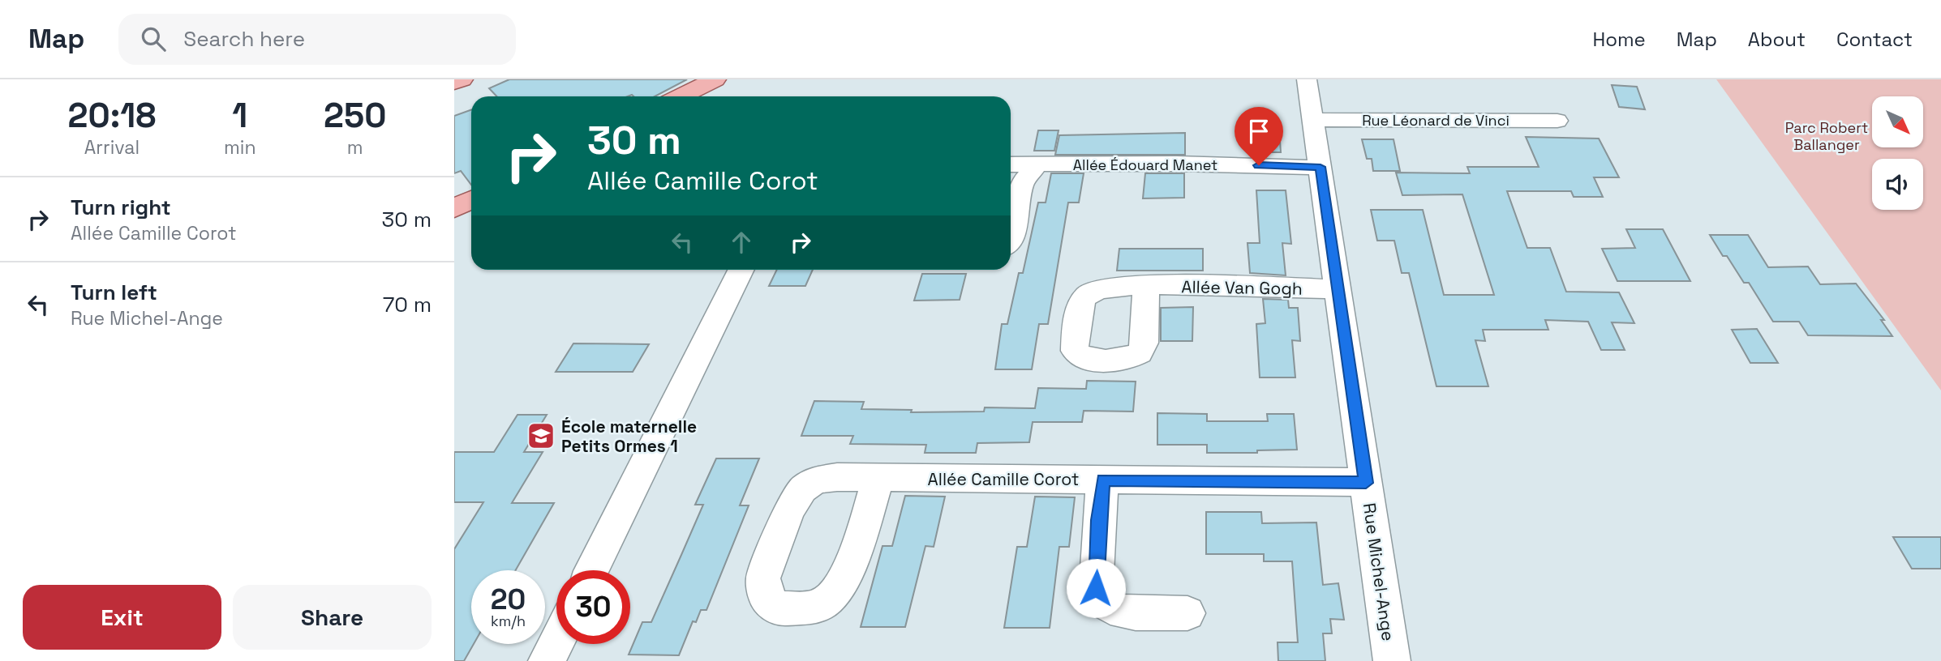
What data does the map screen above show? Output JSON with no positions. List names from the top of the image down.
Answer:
{
  "streets": {
    "street": [
      "Rue Léonard de Vinci",
      "Allée Édouard Manet",
      "Allée Van Gogh",
      "Allée Camille Corot",
      "Rue Michel-Ange"
    ]
  },
  "crossings": [
    ["Rue Léonard de Vinci", "Rue Michel-Ange"],
    ["Allée Édouard Manet", "Rue Michel-Ange"],
    ["Allée Van Gogh", "Rue Michel-Ange"],
    ["Allée Camille Corot", "Rue Michel-Ange"]
  ],
  "parks": ["Parc Robert Ballanger"],
  "places": {
    "school or university": ["École maternelle Petits Ormes 1"]
  },
  "north": "bottom right",
  "page": {
    "header": "Map",
    "search": "Search here",
    "nav": [
      "Home",
      "Map",
      "About",
      "Contact"
    ],
    "eta": [
      "20:18",
      "Arrival",
      "1",
      "min",
      "250",
      "m"
    ],
    "turn": ["30 m", "Allée Camille Corot"],
    "list": [
      {
        "name": "Turn right",
        "note": "Allée Camille Corot",
        "value": "30 m"
      },
      {
        "name": "Turn left",
        "note": "Rue Michel-Ange",
        "value": "70 m"
      }
    ],
    "speed": "20 km/h",
    "limit": "30",
    "buttons": ["Exit", "Share"]
  }
}
